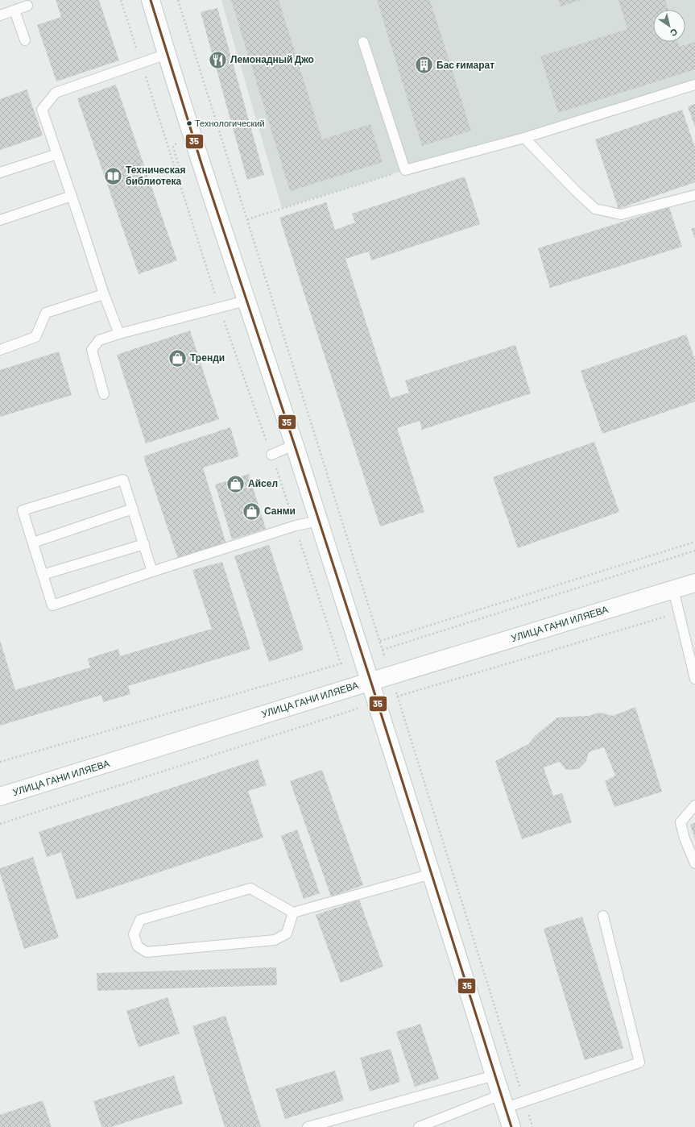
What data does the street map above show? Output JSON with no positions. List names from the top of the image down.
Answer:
{
  "streets": {
    "main road": ["УЛИЦА ГАНИ ИЛЯЕВА"]
  },
  "places": {
    "restaurant": ["Лемонадный Джо"],
    "building": ["Бас ғимарат"],
    "other": ["Технологический"],
    "library": ["Техническая библиотека"],
    "shop": ["Тренди", "Айсел", "Санми"]
  },
  "lines": ["transit line 35"],
  "north": "bottom right"
}
